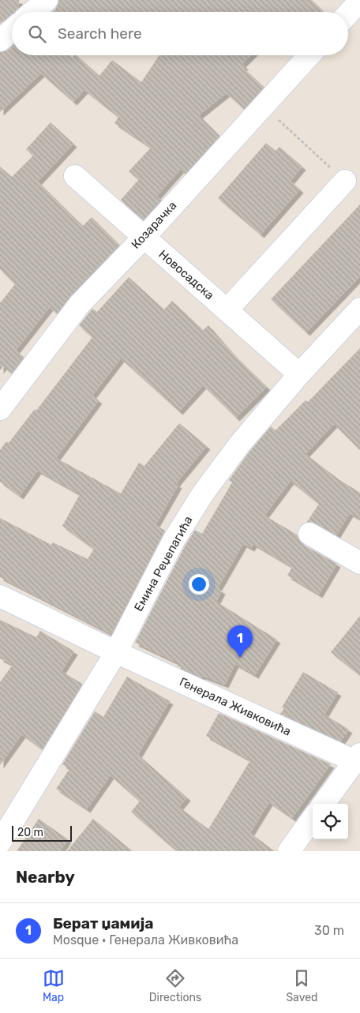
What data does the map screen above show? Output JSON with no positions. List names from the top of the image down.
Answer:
{
  "streets": {
    "street": [
      "Козарачка",
      "Новосадска",
      "Емина Реџепагића",
      "Генерала Живковића"
    ]
  },
  "crossings": [
    ["Козарачка", "Новосадска"],
    ["Новосадска", "Емина Реџепагића"],
    ["Емина Реџепагића", "Генерала Живковића"]
  ],
  "scale_bar": "20 m",
  "page": {
    "search": "Search here",
    "pins": "1",
    "scale": "20 m",
    "heading": "Nearby",
    "list": [
      {
        "mark": "1",
        "name": "Берат џамија",
        "note": "Mosque · Генерала Живковића",
        "value": "30 m"
      }
    ],
    "nav": ["Map", "Directions", "Saved"]
  }
}
